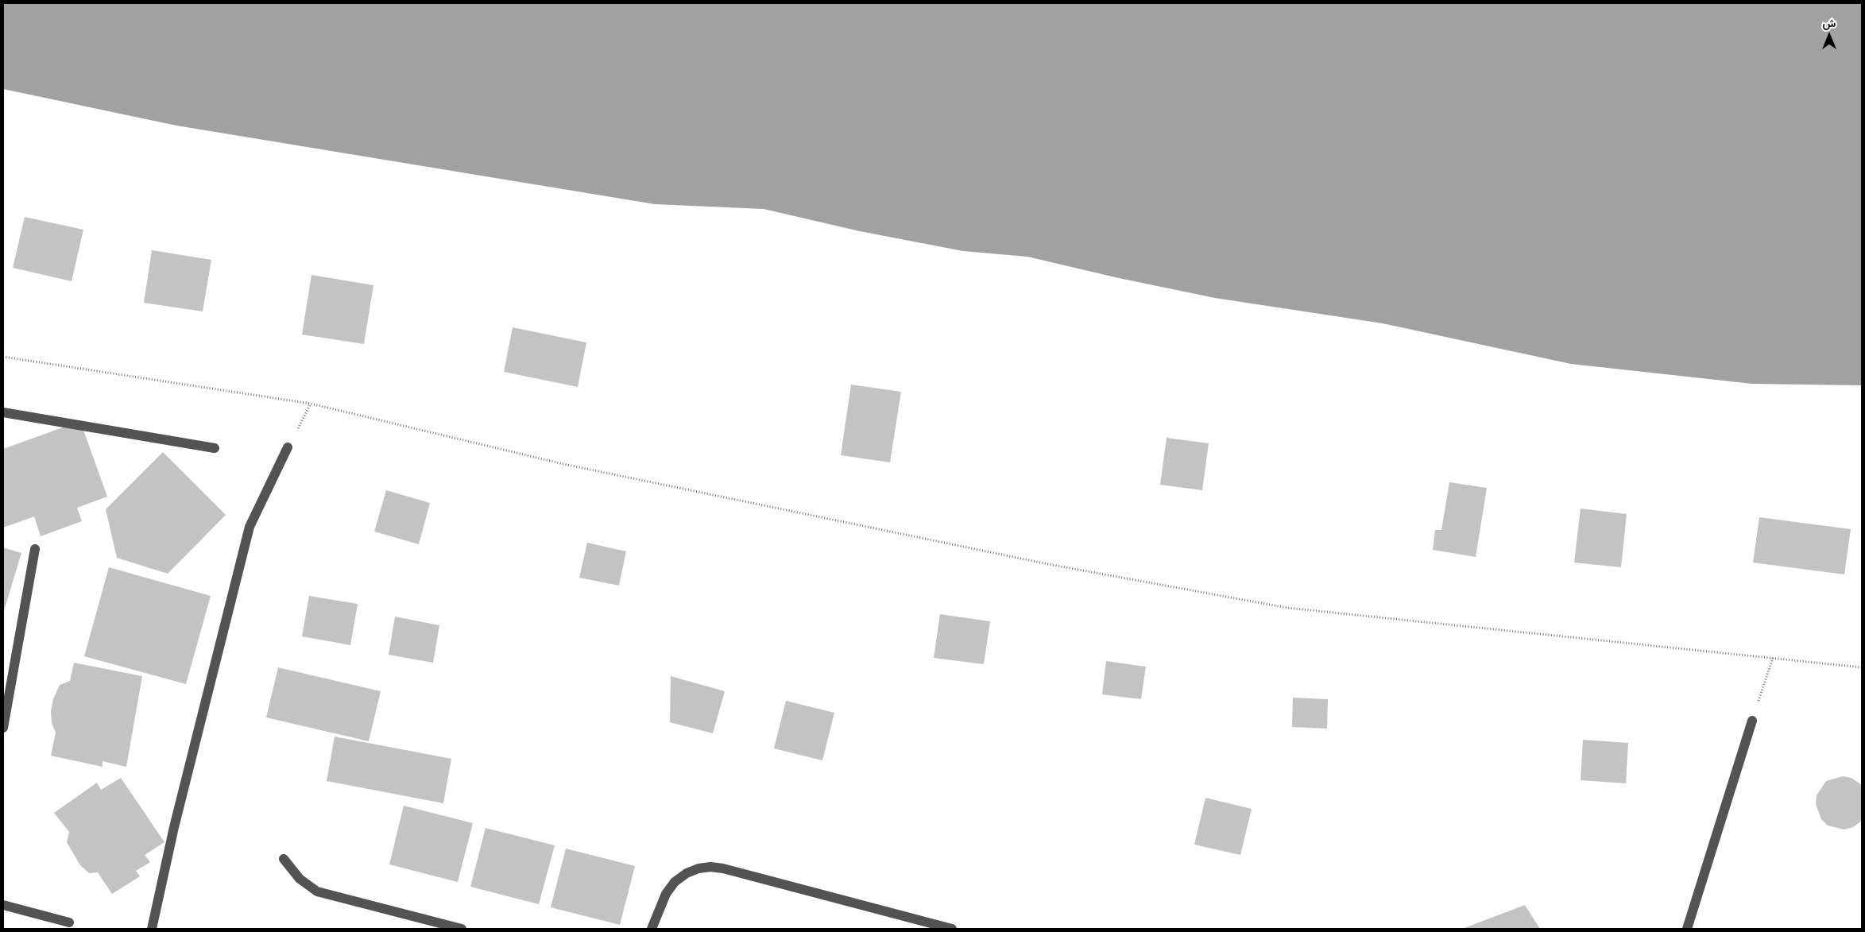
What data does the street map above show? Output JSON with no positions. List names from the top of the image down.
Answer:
{
  "north": "top"
}
